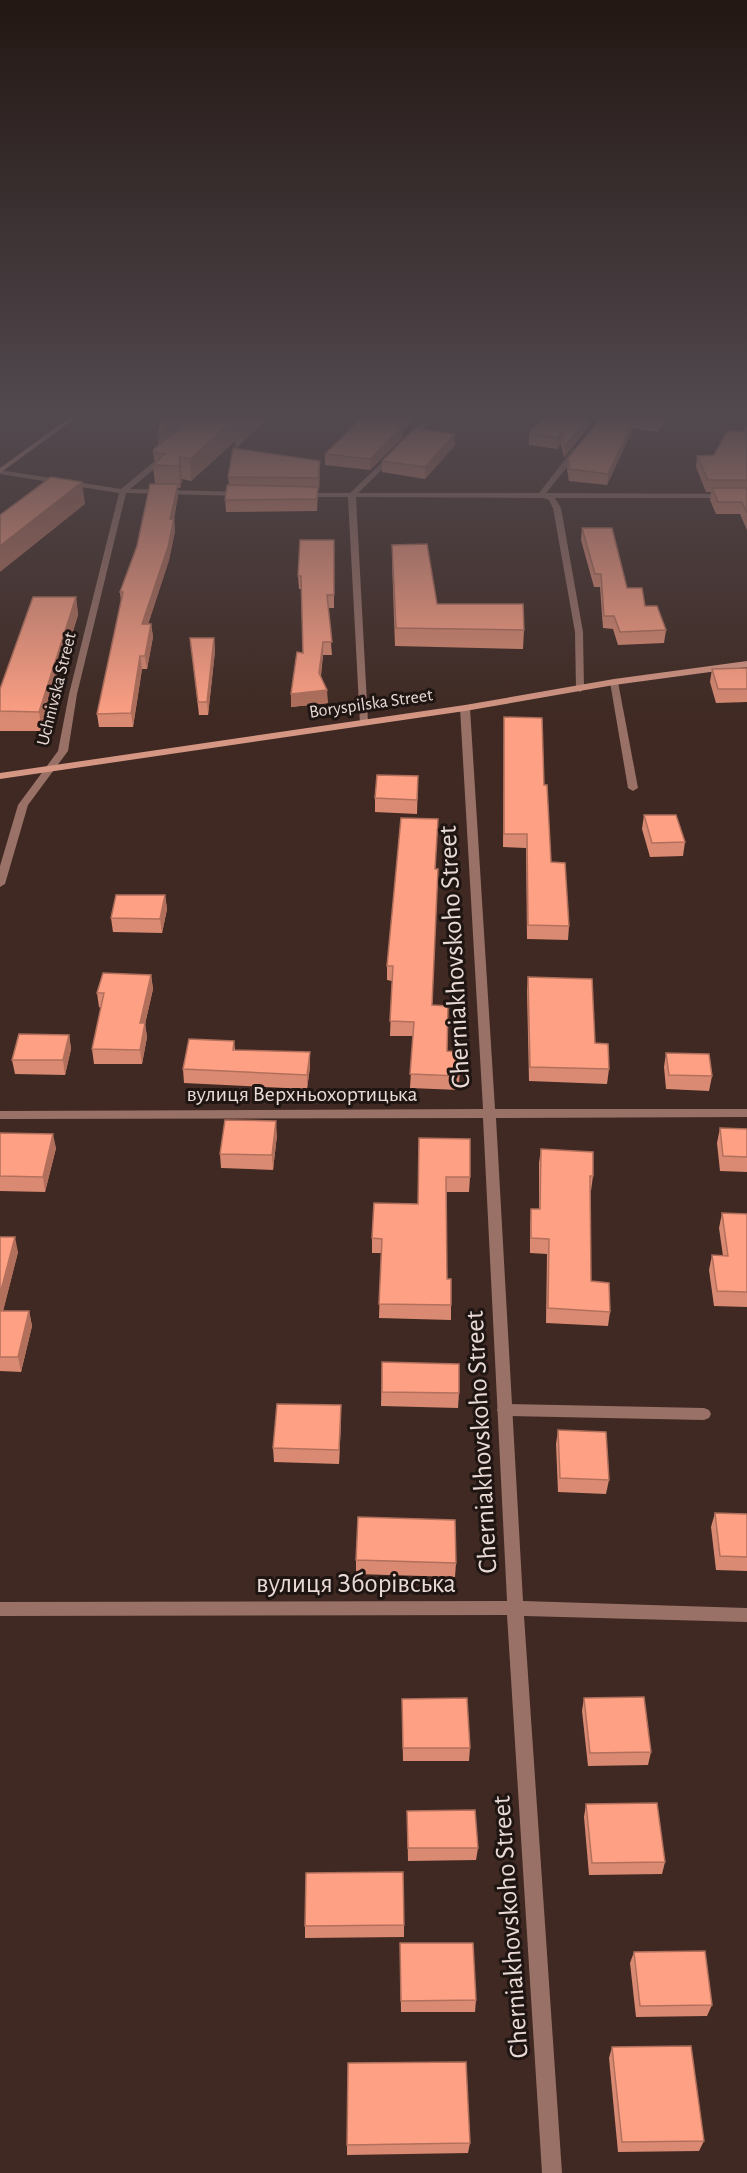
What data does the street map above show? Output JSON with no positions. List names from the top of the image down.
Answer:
{
  "streets": {
    "main road": ["Boryspilska Street"],
    "street": [
      "Uchnivska Street",
      "Cherniakhovskoho Street",
      "вулиця Верхньохортицька",
      "вулиця Зборівська"
    ]
  },
  "crossings": [
    ["Uchnivska Street", "Boryspilska Street"],
    ["Boryspilska Street", "Cherniakhovskoho Street"],
    ["Cherniakhovskoho Street", "вулиця Верхньохортицька"],
    ["Cherniakhovskoho Street", "вулиця Зборівська"]
  ]
}
